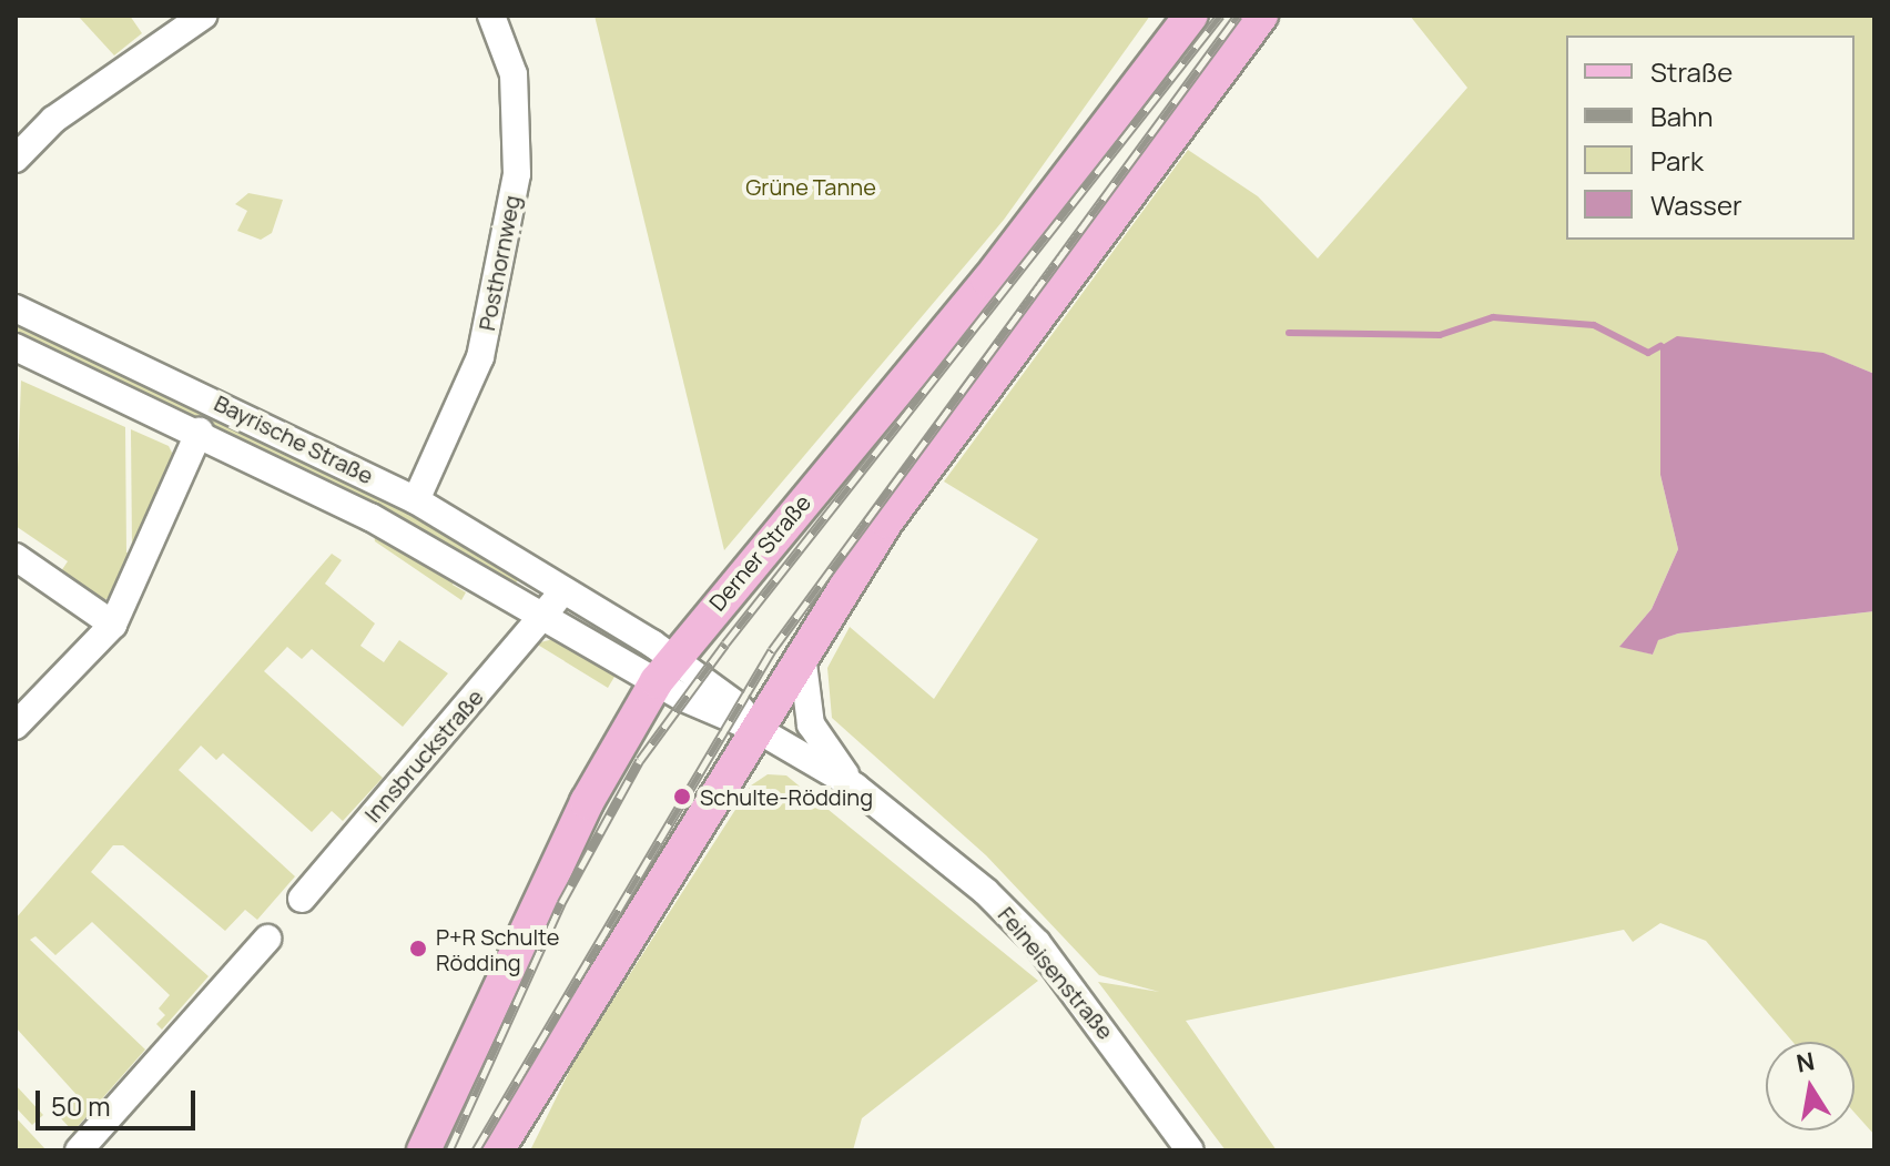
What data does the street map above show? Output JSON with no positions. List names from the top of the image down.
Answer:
{
  "streets": {
    "main road": ["Derner Straße"],
    "street": [
      "Posthornweg",
      "Bayrische Straße",
      "Innsbruckstraße",
      "Feineisenstraße"
    ]
  },
  "crossings": [
    ["Posthornweg", "Bayrische Straße"],
    ["Bayrische Straße", "Derner Straße"],
    ["Bayrische Straße", "Innsbruckstraße"],
    ["Bayrische Straße", "Feineisenstraße"]
  ],
  "parks": ["Grüne Tanne"],
  "places": ["Schulte-Rödding", "P+R Schulte Rödding"],
  "legend": [
    "Straße",
    "Bahn",
    "Park",
    "Wasser"
  ],
  "scale_bar": "50 m",
  "north": "top"
}
